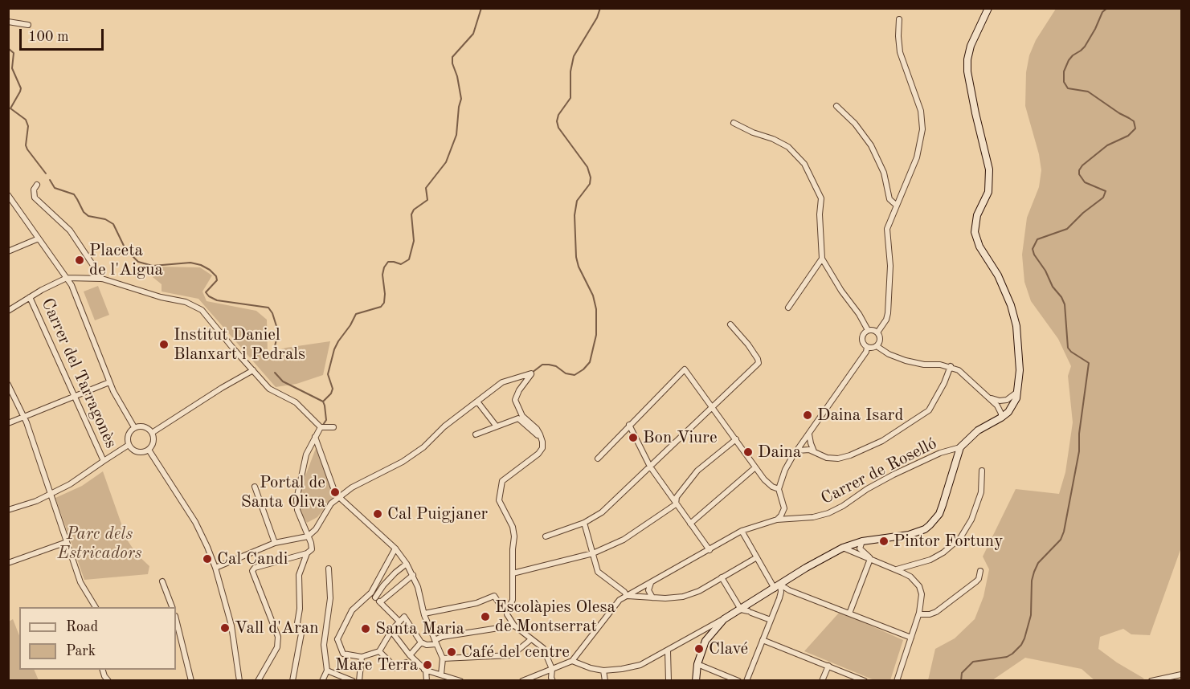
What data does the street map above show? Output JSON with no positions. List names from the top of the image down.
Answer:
{
  "streets": {
    "street": ["Carrer del Tarragonès", "Carrer de Roselló"]
  },
  "parks": ["Parc dels Estricadors"],
  "places": [
    "Placeta de l'Aigua",
    "Institut Daniel Blanxart i Pedrals",
    "Daina Isard",
    "Bon Viure",
    "Daina",
    "Portal de Santa Oliva",
    "Cal Puigjaner",
    "Pintor Fortuny",
    "Cal Candi",
    "Escolàpies Olesa de Montserrat",
    "Vall d'Aran",
    "Santa Maria",
    "Clavé",
    "Café del centre",
    "Mare Terra"
  ],
  "legend": ["Road", "Park"],
  "scale_bar": "100 m"
}
